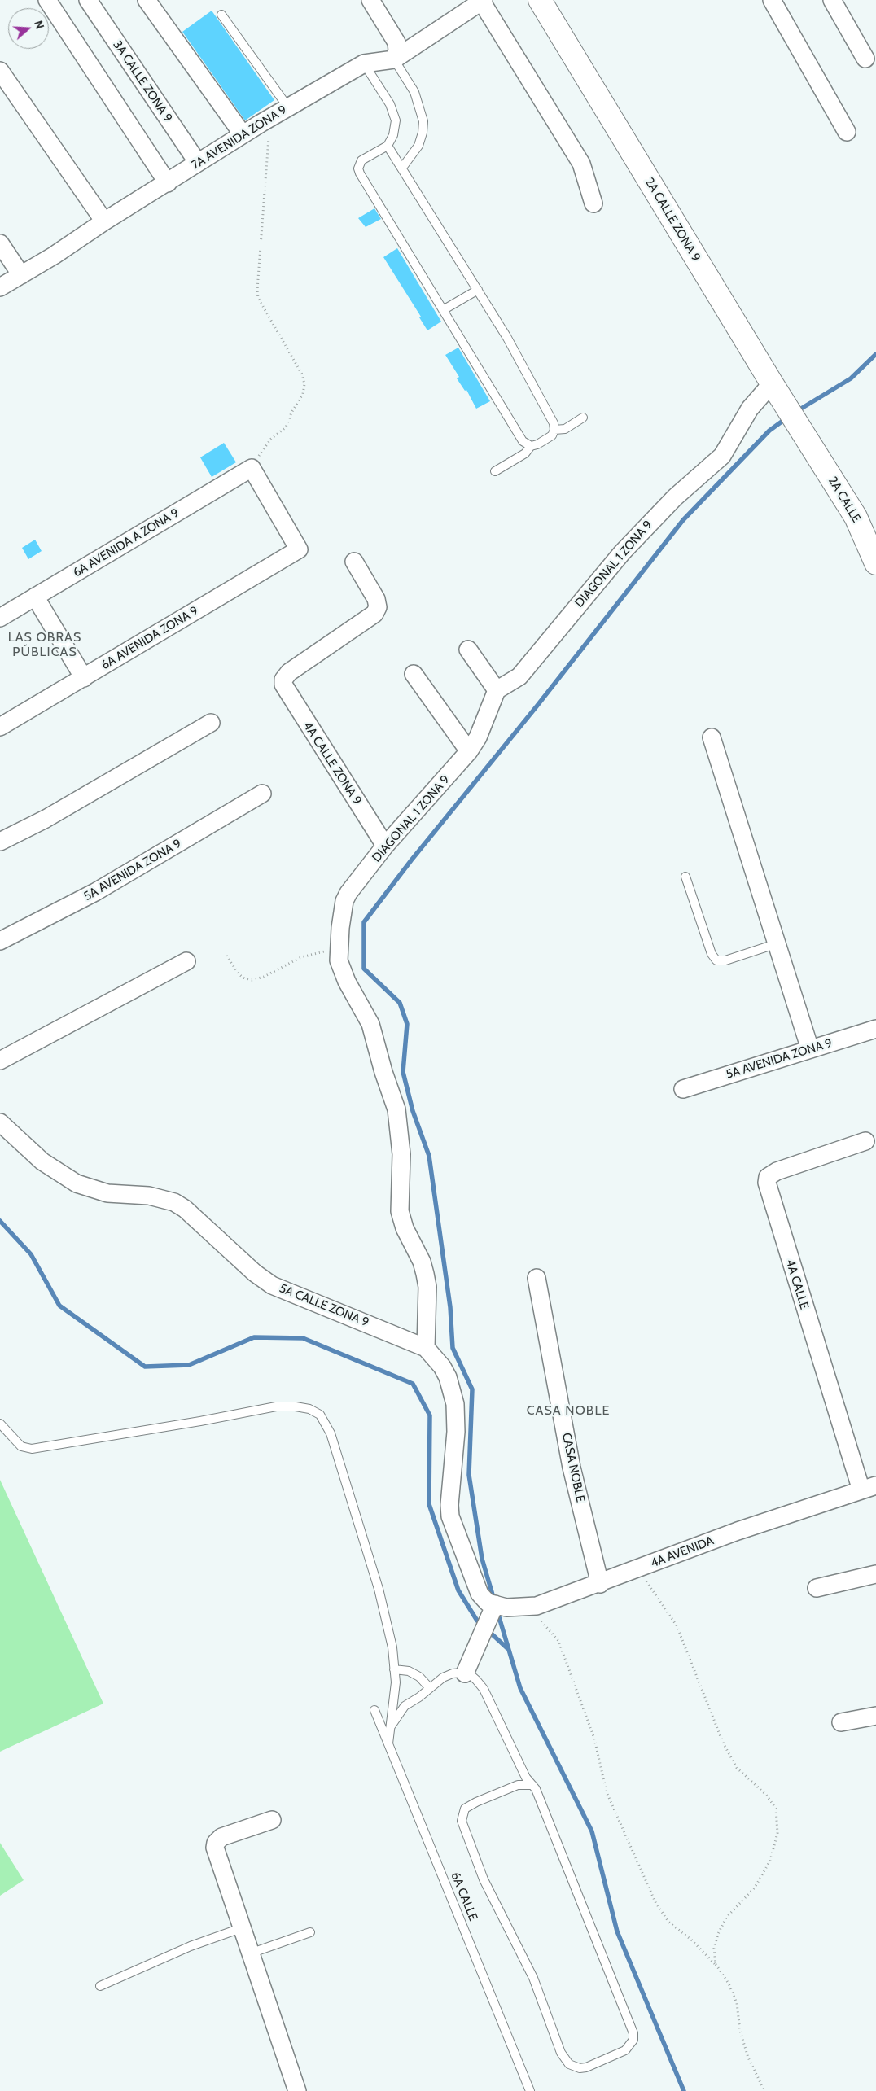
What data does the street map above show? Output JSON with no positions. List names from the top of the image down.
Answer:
{
  "streets": {
    "street": [
      "3A CALLE ZONA 9",
      "7A AVENIDA ZONA 9",
      "2A CALLE ZONA 9",
      "2A CALLE",
      "6A AVENIDA A ZONA 9",
      "DIAGONAL 1 ZONA 9",
      "6A AVENIDA ZONA 9",
      "4A CALLE ZONA 9",
      "5A AVENIDA ZONA 9",
      "4A CALLE",
      "5A CALLE ZONA 9",
      "CASA NOBLE",
      "4A AVENIDA"
    ],
    "lane": ["6A CALLE"]
  },
  "crossings": [
    ["3A CALLE ZONA 9", "7A AVENIDA ZONA 9"],
    ["2A CALLE ZONA 9", "2A CALLE"],
    ["2A CALLE ZONA 9", "DIAGONAL 1 ZONA 9"],
    ["6A AVENIDA A ZONA 9", "6A AVENIDA ZONA 9"],
    ["DIAGONAL 1 ZONA 9", "4A CALLE ZONA 9"],
    ["DIAGONAL 1 ZONA 9", "5A CALLE ZONA 9"],
    ["4A CALLE", "4A AVENIDA"],
    ["5A CALLE ZONA 9", "4A AVENIDA"],
    ["CASA NOBLE", "4A AVENIDA"]
  ],
  "districts": ["LAS OBRAS PÚBLICAS", "CASA NOBLE"],
  "north": "right"
}
